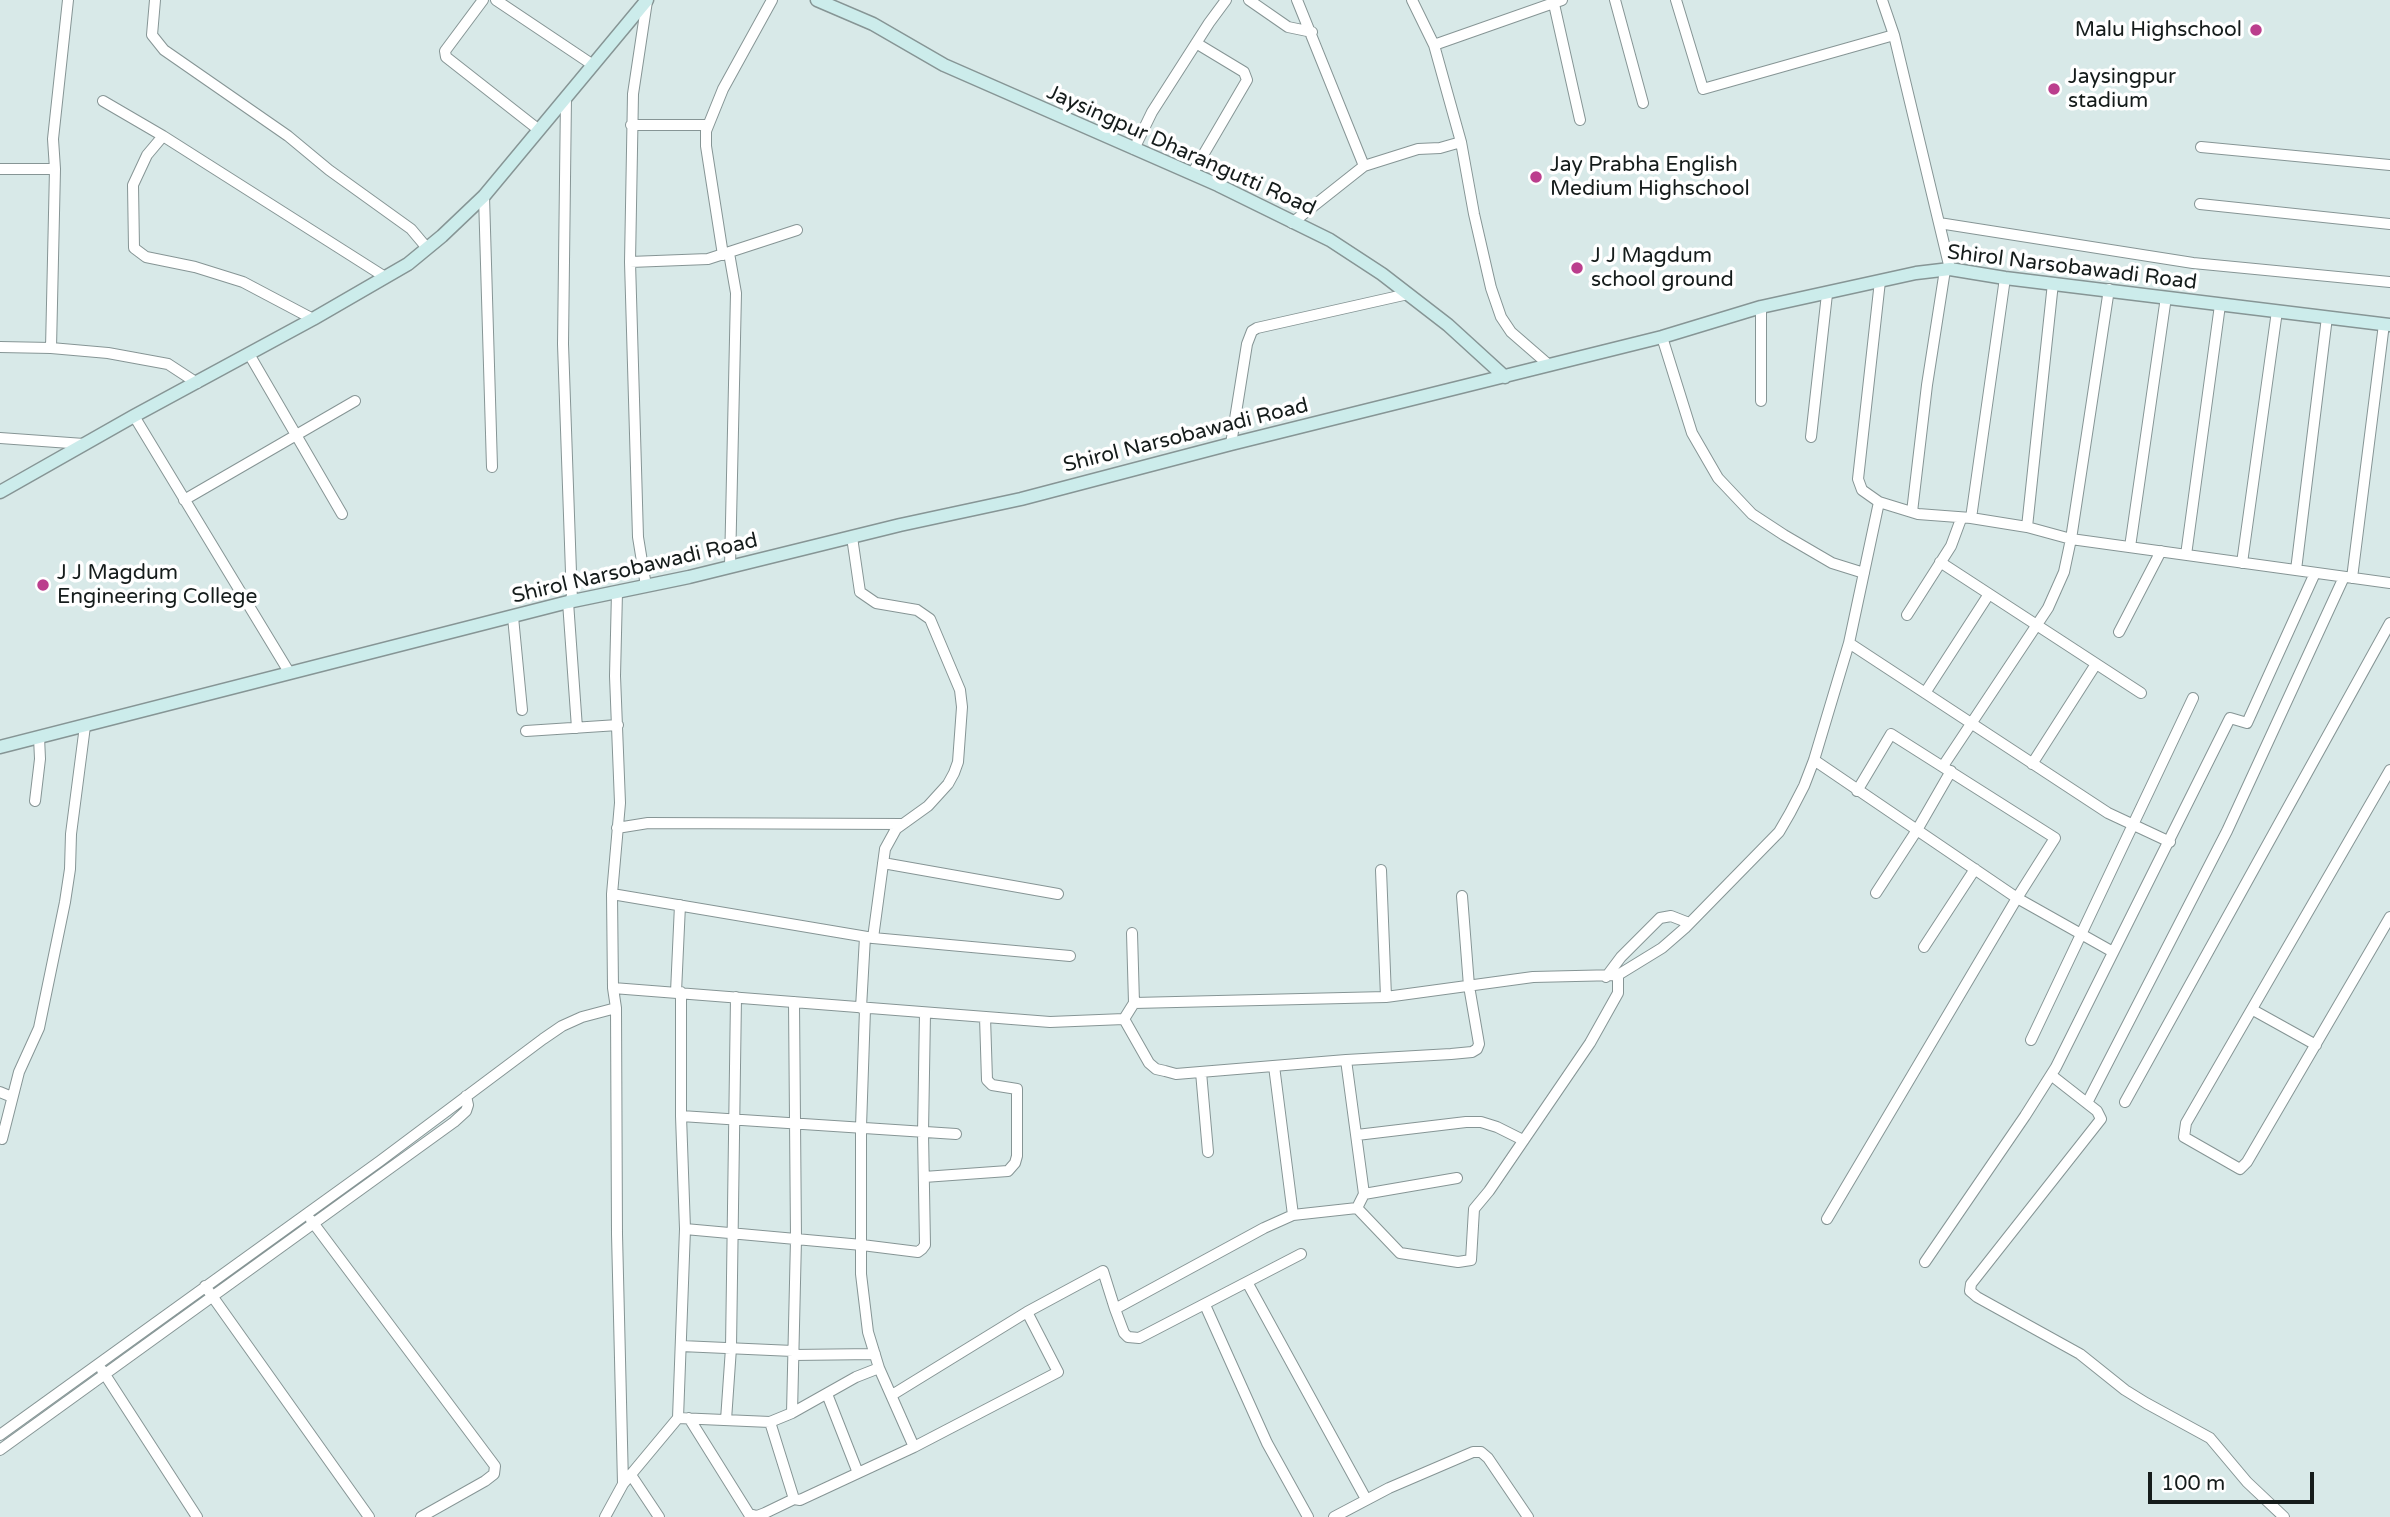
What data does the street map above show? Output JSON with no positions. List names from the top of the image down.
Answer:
{
  "streets": {
    "main road": ["Jaysingpur Dharangutti Road", "Shirol Narsobawadi Road"]
  },
  "crossings": [
    ["Jaysingpur Dharangutti Road", "Shirol Narsobawadi Road"]
  ],
  "places": [
    "Malu Highschool",
    "Jaysingpur stadium",
    "Jay Prabha English Medium Highschool",
    "J J Magdum school ground",
    "J J Magdum Engineering College"
  ],
  "scale_bar": "100 m"
}
